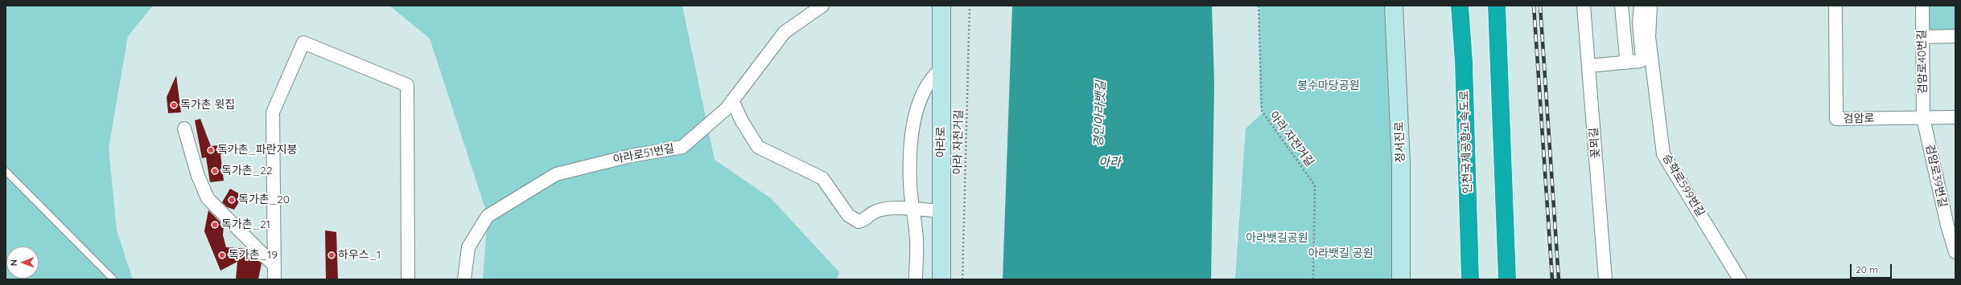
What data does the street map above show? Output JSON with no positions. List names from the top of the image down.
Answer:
{
  "streets": {
    "highway": ["인천국제공항고속도로"],
    "main road": ["아라로", "정서진로"],
    "street": [
      "검암로40번길",
      "검암로",
      "꽃뫼길",
      "아라로51번길",
      "검암로39번길",
      "승학로599번길"
    ],
    "path": ["아라 자전거길"]
  },
  "crossings": [
    ["검암로40번길", "검암로"],
    ["검암로40번길", "검암로39번길"],
    ["검암로", "검암로39번길"]
  ],
  "water": ["경인아라뱃길", "아라"],
  "parks": ["봉수마당공원", "아라뱃길공원", "아라뱃길 공원"],
  "places": [
    "독가촌 윗집",
    "독가촌_파란지붕",
    "독가촌_22",
    "독가촌_20",
    "독가촌_21",
    "독가촌_19",
    "하우스_1"
  ],
  "scale_bar": "20 m",
  "north": "left"
}
